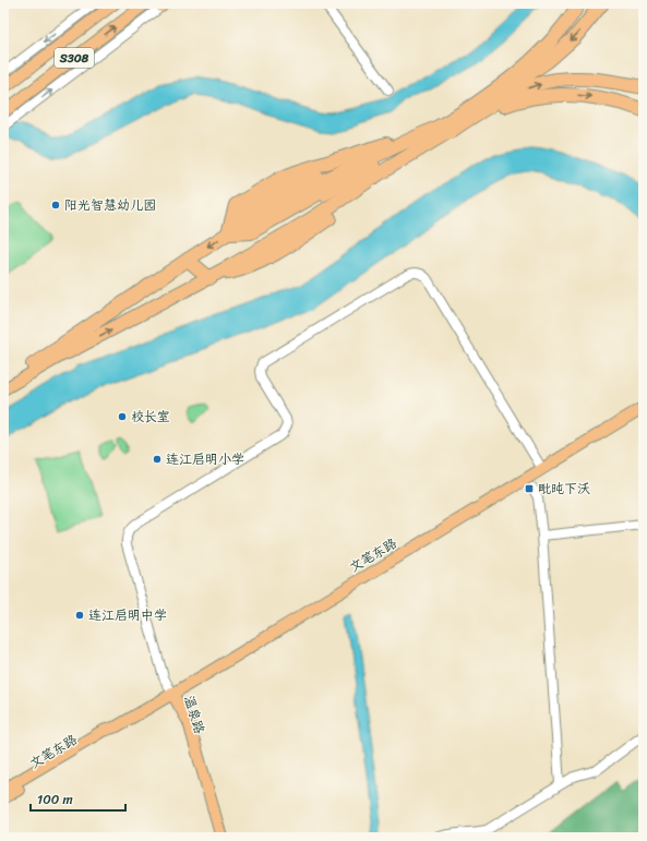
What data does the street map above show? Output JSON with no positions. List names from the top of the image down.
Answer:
{
  "streets": {
    "main road": ["S308", "文笔东路", "温泉路"]
  },
  "crossings": [
    ["文笔东路", "温泉路"]
  ],
  "places": {
    "other": [
      "阳光智慧幼儿园",
      "校长室",
      "连江启明小学",
      "连江启明中学"
    ],
    "transit": ["毗旽下沃"]
  },
  "scale_bar": "100 m"
}
